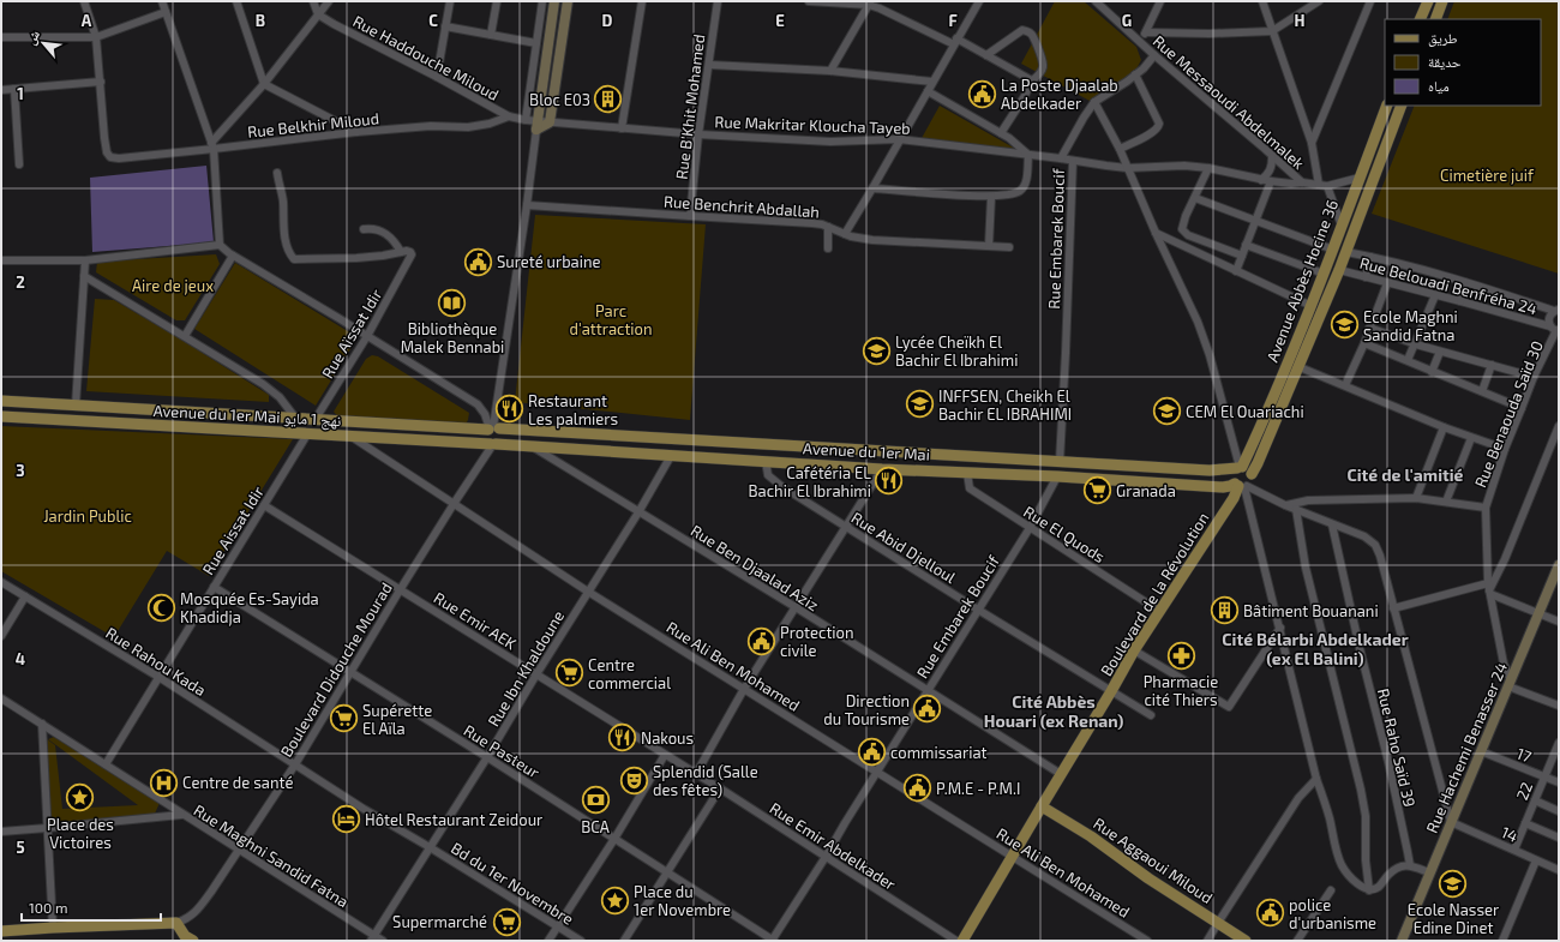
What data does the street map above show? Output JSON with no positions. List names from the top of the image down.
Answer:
{
  "streets": {
    "main road": [
      "Avenue Abbès Hocine 36",
      "Avenue du 1er Mai نهج 1 مايو",
      "Avenue du 1er Mai",
      "Boulevard de la Révolution",
      "Rue Hachemi Benasser 24",
      "Rue Aggaoui Miloud"
    ],
    "street": [
      "Rue Haddouche Miloud",
      "Rue Messaoudi Abdelmalek",
      "Rue B'Khit Mohamed",
      "Rue Belkhir Miloud",
      "Rue Makritar Kloucha Tayeb",
      "Rue Benchrit Abdallah",
      "Rue Embarek Boucif",
      "Rue Belouadi Benfréha 24",
      "Rue Aïssat Idir",
      "Rue Benaouda Saïd 30",
      "Rue Aissat Idir",
      "Rue El Quods",
      "Rue Abid Djelloul",
      "Rue Ben Djaalad Aziz",
      "Rue Emir AEK",
      "Rue Rahou Kada",
      "Rue Ali Ben Mohamed",
      "Rue Ibn Khaldoune",
      "Boulevard Didouche Mourad",
      "Rue Raho Saïd 39",
      "Rue Pasteur",
      "17",
      "22",
      "14",
      "Rue Emir Abdelkader",
      "Rue Maghni Sandid Fatna",
      "Bd du 1er Novembre"
    ]
  },
  "crossings": [
    ["Rue Haddouche Miloud", "Rue Belkhir Miloud"],
    ["Rue Messaoudi Abdelmalek", "Rue Makritar Kloucha Tayeb"],
    ["Rue B'Khit Mohamed", "Rue Makritar Kloucha Tayeb"],
    ["Rue B'Khit Mohamed", "Rue Benchrit Abdallah"],
    ["Rue Makritar Kloucha Tayeb", "Rue Embarek Boucif"],
    ["Rue Embarek Boucif", "Avenue du 1er Mai"],
    ["Rue Embarek Boucif", "Rue El Quods"],
    ["Rue Embarek Boucif", "Rue Abid Djelloul"],
    ["Rue Embarek Boucif", "Rue Ben Djaalad Aziz"],
    ["Rue Embarek Boucif", "Rue Ali Ben Mohamed"],
    ["Rue Embarek Boucif", "Rue Pasteur"],
    ["Rue Embarek Boucif", "Rue Emir Abdelkader"],
    ["Avenue Abbès Hocine 36", "Rue Belouadi Benfréha 24"],
    ["Avenue Abbès Hocine 36", "Avenue du 1er Mai"],
    ["Rue Belouadi Benfréha 24", "Rue Benaouda Saïd 30"],
    ["Rue Aïssat Idir", "Avenue du 1er Mai نهج 1 مايو"],
    ["Rue Benaouda Saïd 30", "Rue Hachemi Benasser 24"],
    ["Avenue du 1er Mai نهج 1 مايو", "Avenue du 1er Mai"],
    ["Avenue du 1er Mai نهج 1 مايو", "Rue Aissat Idir"],
    ["Avenue du 1er Mai نهج 1 مايو", "Boulevard Didouche Mourad"],
    ["Avenue du 1er Mai", "Rue El Quods"],
    ["Avenue du 1er Mai", "Rue Abid Djelloul"],
    ["Avenue du 1er Mai", "Rue Ben Djaalad Aziz"],
    ["Avenue du 1er Mai", "Boulevard de la Révolution"],
    ["Avenue du 1er Mai", "Rue Ibn Khaldoune"],
    ["Avenue du 1er Mai", "Boulevard Didouche Mourad"],
    ["Rue Aissat Idir", "Rue Emir AEK"],
    ["Rue Aissat Idir", "Rue Rahou Kada"],
    ["Rue Aissat Idir", "Rue Pasteur"],
    ["Rue Aissat Idir", "Rue Maghni Sandid Fatna"],
    ["Rue El Quods", "Boulevard de la Révolution"],
    ["Rue Abid Djelloul", "Boulevard de la Révolution"],
    ["Rue Ben Djaalad Aziz", "Boulevard de la Révolution"],
    ["Rue Ben Djaalad Aziz", "Rue Ibn Khaldoune"],
    ["Boulevard de la Révolution", "Rue Ali Ben Mohamed"],
    ["Boulevard de la Révolution", "Rue Aggaoui Miloud"],
    ["Rue Emir AEK", "Rue Ibn Khaldoune"],
    ["Rue Emir AEK", "Boulevard Didouche Mourad"],
    ["Rue Emir AEK", "Rue Emir Abdelkader"],
    ["Rue Rahou Kada", "Rue Ibn Khaldoune"],
    ["Rue Rahou Kada", "Boulevard Didouche Mourad"],
    ["Rue Rahou Kada", "Bd du 1er Novembre"],
    ["Rue Ali Ben Mohamed", "Rue Ibn Khaldoune"],
    ["Rue Ali Ben Mohamed", "Boulevard Didouche Mourad"],
    ["Rue Ibn Khaldoune", "Rue Pasteur"],
    ["Rue Ibn Khaldoune", "Rue Maghni Sandid Fatna"],
    ["Rue Ibn Khaldoune", "Bd du 1er Novembre"],
    ["Boulevard Didouche Mourad", "Rue Pasteur"],
    ["Boulevard Didouche Mourad", "Rue Maghni Sandid Fatna"],
    ["Rue Hachemi Benasser 24", "17"],
    ["Rue Hachemi Benasser 24", "14"],
    ["17", "22"],
    ["22", "14"]
  ],
  "districts": ["Cité de l'amitié", "Cité Bélarbi Abdelkader (ex El Balini)", "Cité Abbès Houari (ex Renan)"],
  "parks": [
    "Cimetière juif",
    "Aire de jeux",
    "Parc d'attraction",
    "Jardin Public"
  ],
  "places": {
    "public building": [
      "La Poste Djaalab Abdelkader",
      "Sureté urbaine",
      "Protection civile",
      "Direction du Tourisme",
      "commissariat",
      "P.M.E - P.M.I",
      "police d'urbanisme"
    ],
    "building": ["Bloc E03", "Bâtiment Bouanani"],
    "library": ["Bibliothèque Malek Bennabi"],
    "school or university": [
      "Ecole Maghni Sandid Fatna",
      "Lycée Cheïkh El Bachir El Ibrahimi",
      "INFFSEN, Cheikh El Bachir EL IBRAHIMI",
      "CEM El Ouariachi",
      "Ecole Nasser Edine Dinet"
    ],
    "restaurant": ["Restaurant Les palmiers", "Cafétéria EL Bachir El Ibrahimi", "Nakous"],
    "supermarket": [
      "Granada",
      "Centre commercial",
      "Supérette El Aïla",
      "Supermarché"
    ],
    "mosque": ["Mosquée Es-Sayida Khadidja"],
    "pharmacy": ["Pharmacie cité Thiers"],
    "theatre": ["Splendid (Salle des fêtes)"],
    "hospital": ["Centre de santé"],
    "place": ["Place des Victoires", "Place du 1er Novembre"],
    "bank": ["BCA"],
    "hotel": ["Hôtel Restaurant Zeidour"]
  },
  "legend": ["طريق", "حديقة", "مياه"],
  "scale_bar": "100 m",
  "north": "top left",
  "grid": {
    "columns": [
      "A",
      "B",
      "C",
      "D",
      "E",
      "F",
      "G",
      "H"
    ],
    "rows": [
      "1",
      "2",
      "3",
      "4",
      "5"
    ]
  }
}
